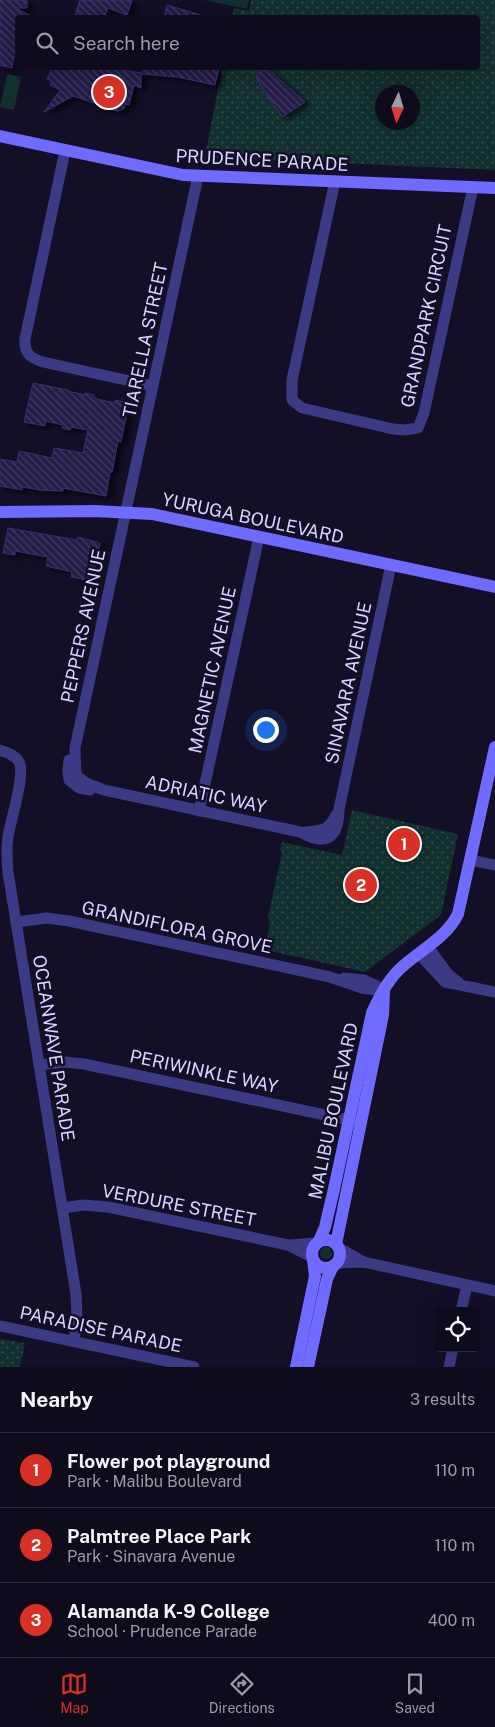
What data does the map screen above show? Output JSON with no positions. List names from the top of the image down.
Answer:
{
  "streets": {
    "street": [
      "PRUDENCE PARADE",
      "GRANDPARK CIRCUIT",
      "TIARELLA STREET",
      "YURUGA BOULEVARD",
      "PEPPERS AVENUE",
      "MAGNETIC AVENUE",
      "SINAVARA AVENUE",
      "ADRIATIC WAY",
      "GRANDIFLORA GROVE",
      "OCEANWAVE PARADE",
      "PERIWINKLE WAY",
      "MALIBU BOULEVARD",
      "VERDURE STREET",
      "PARADISE PARADE"
    ]
  },
  "crossings": [
    ["PRUDENCE PARADE", "GRANDPARK CIRCUIT"],
    ["PRUDENCE PARADE", "TIARELLA STREET"],
    ["TIARELLA STREET", "YURUGA BOULEVARD"],
    ["TIARELLA STREET", "PEPPERS AVENUE"],
    ["YURUGA BOULEVARD", "PEPPERS AVENUE"],
    ["YURUGA BOULEVARD", "MAGNETIC AVENUE"],
    ["YURUGA BOULEVARD", "SINAVARA AVENUE"],
    ["PEPPERS AVENUE", "ADRIATIC WAY"],
    ["MAGNETIC AVENUE", "ADRIATIC WAY"],
    ["SINAVARA AVENUE", "ADRIATIC WAY"],
    ["GRANDIFLORA GROVE", "OCEANWAVE PARADE"],
    ["GRANDIFLORA GROVE", "MALIBU BOULEVARD"],
    ["OCEANWAVE PARADE", "PERIWINKLE WAY"],
    ["OCEANWAVE PARADE", "VERDURE STREET"],
    ["OCEANWAVE PARADE", "PARADISE PARADE"],
    ["PERIWINKLE WAY", "MALIBU BOULEVARD"],
    ["MALIBU BOULEVARD", "VERDURE STREET"]
  ],
  "north": "bottom",
  "page": {
    "search": "Search here",
    "pins": ["3", "1", "2"],
    "heading": ["Nearby", "3 results"],
    "list": [
      {
        "mark": "1",
        "name": "Flower pot playground",
        "note": "Park · Malibu Boulevard",
        "value": "110 m"
      },
      {
        "mark": "2",
        "name": "Palmtree Place Park",
        "note": "Park · Sinavara Avenue",
        "value": "110 m"
      },
      {
        "mark": "3",
        "name": "Alamanda K-9 College",
        "note": "School · Prudence Parade",
        "value": "400 m"
      }
    ],
    "nav": ["Map", "Directions", "Saved"]
  }
}
